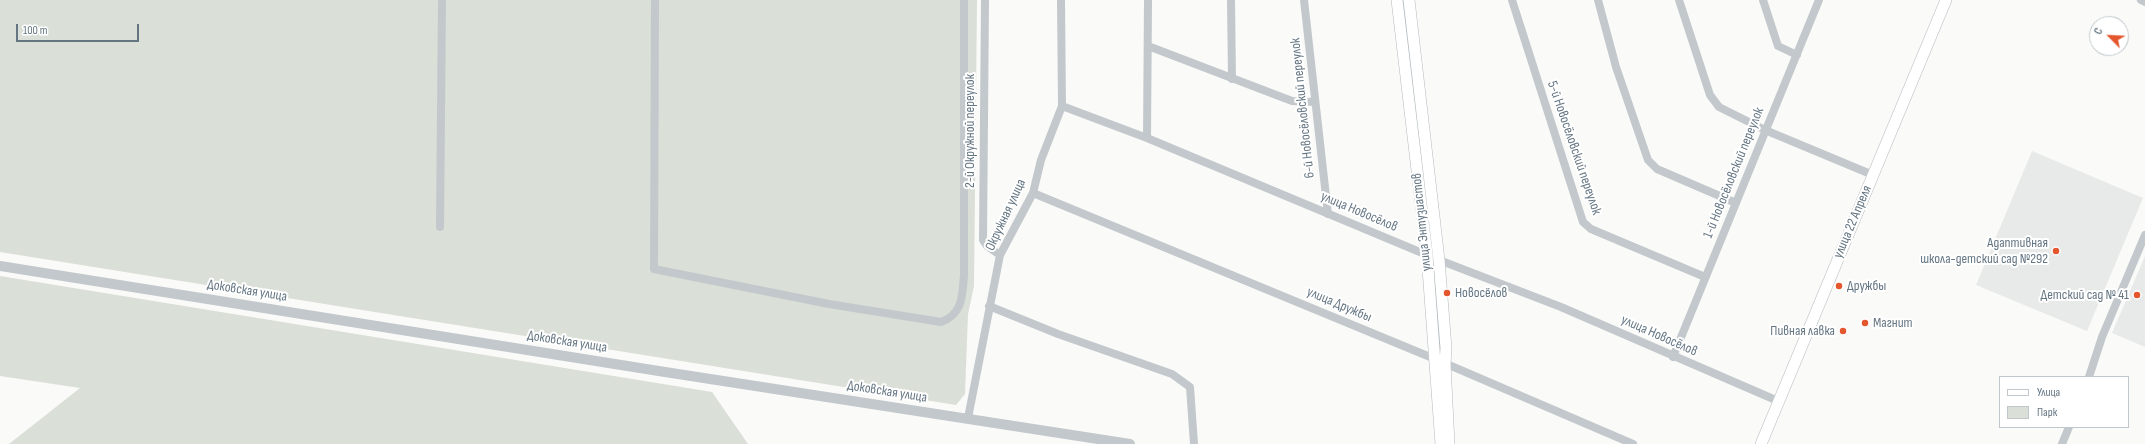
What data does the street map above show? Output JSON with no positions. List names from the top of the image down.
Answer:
{
  "streets": {
    "main road": ["улица Энтузиастов", "улица 22 Апреля"],
    "street": [
      "6-й Новосёловский переулок",
      "2-й Окружной переулок",
      "5-й Новосёловский переулок",
      "1-й Новосёловский переулок",
      "улица Новосёлов",
      "Окружная улица",
      "Доковская улица",
      "улица Дружбы"
    ]
  },
  "crossings": [
    ["6-й Новосёловский переулок", "улица Новосёлов"],
    ["2-й Окружной переулок", "Окружная улица"],
    ["5-й Новосёловский переулок", "1-й Новосёловский переулок"],
    ["1-й Новосёловский переулок", "улица Новосёлов"],
    ["улица Новосёлов", "Окружная улица"],
    ["улица Новосёлов", "улица Энтузиастов"],
    ["улица Новосёлов", "улица 22 Апреля"],
    ["Окружная улица", "Доковская улица"],
    ["Окружная улица", "улица Дружбы"],
    ["улица Энтузиастов", "улица Дружбы"]
  ],
  "places": [
    "Адаптивная школа-детский сад №292",
    "Дружбы",
    "Новосёлов",
    "Детский сад № 41",
    "Магнит",
    "Пивная лавка"
  ],
  "legend": ["Улица", "Парк"],
  "scale_bar": "100 m",
  "north": "top left"
}
